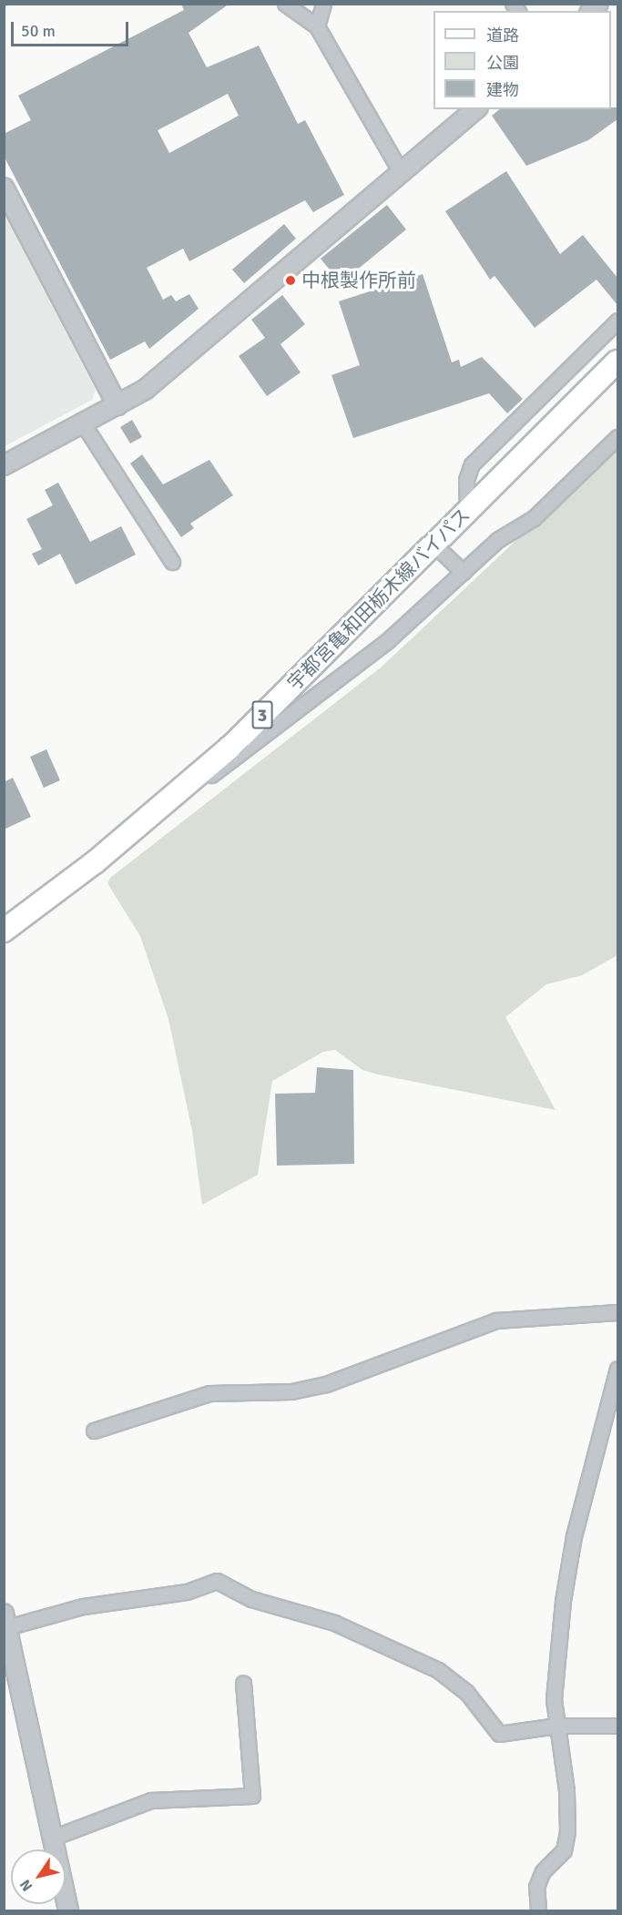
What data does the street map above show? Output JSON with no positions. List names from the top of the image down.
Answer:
{
  "streets": {
    "main road": ["宇都宮亀和田栃木線バイパス", "3"]
  },
  "places": ["中根製作所前"],
  "legend": ["道路", "公園", "建物"],
  "scale_bar": "50 m",
  "north": "bottom left"
}
